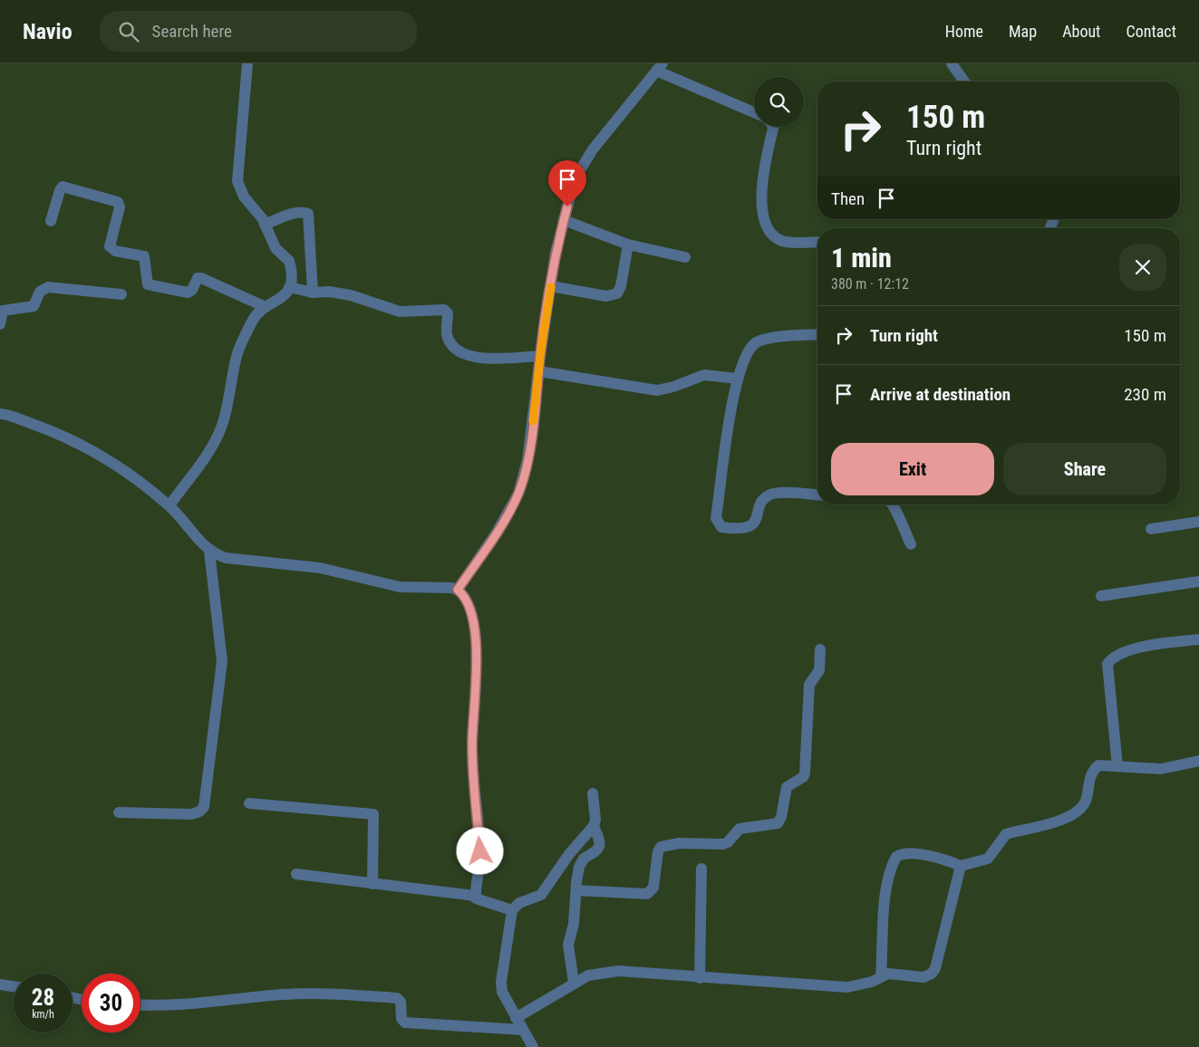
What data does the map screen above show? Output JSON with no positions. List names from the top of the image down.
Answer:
{
  "page": {
    "header": "Navio",
    "search": "Search here",
    "nav": [
      "Home",
      "Map",
      "About",
      "Contact"
    ],
    "turn": ["150 m", "Turn right"],
    "then": "Then",
    "heading": ["1 min", "380 m · 12:12"],
    "list": [
      {
        "name": "Turn right",
        "value": "150 m"
      },
      {
        "name": "Arrive at destination",
        "value": "230 m"
      }
    ],
    "buttons": ["Exit", "Share"],
    "speed": "28 km/h",
    "limit": "30"
  }
}
